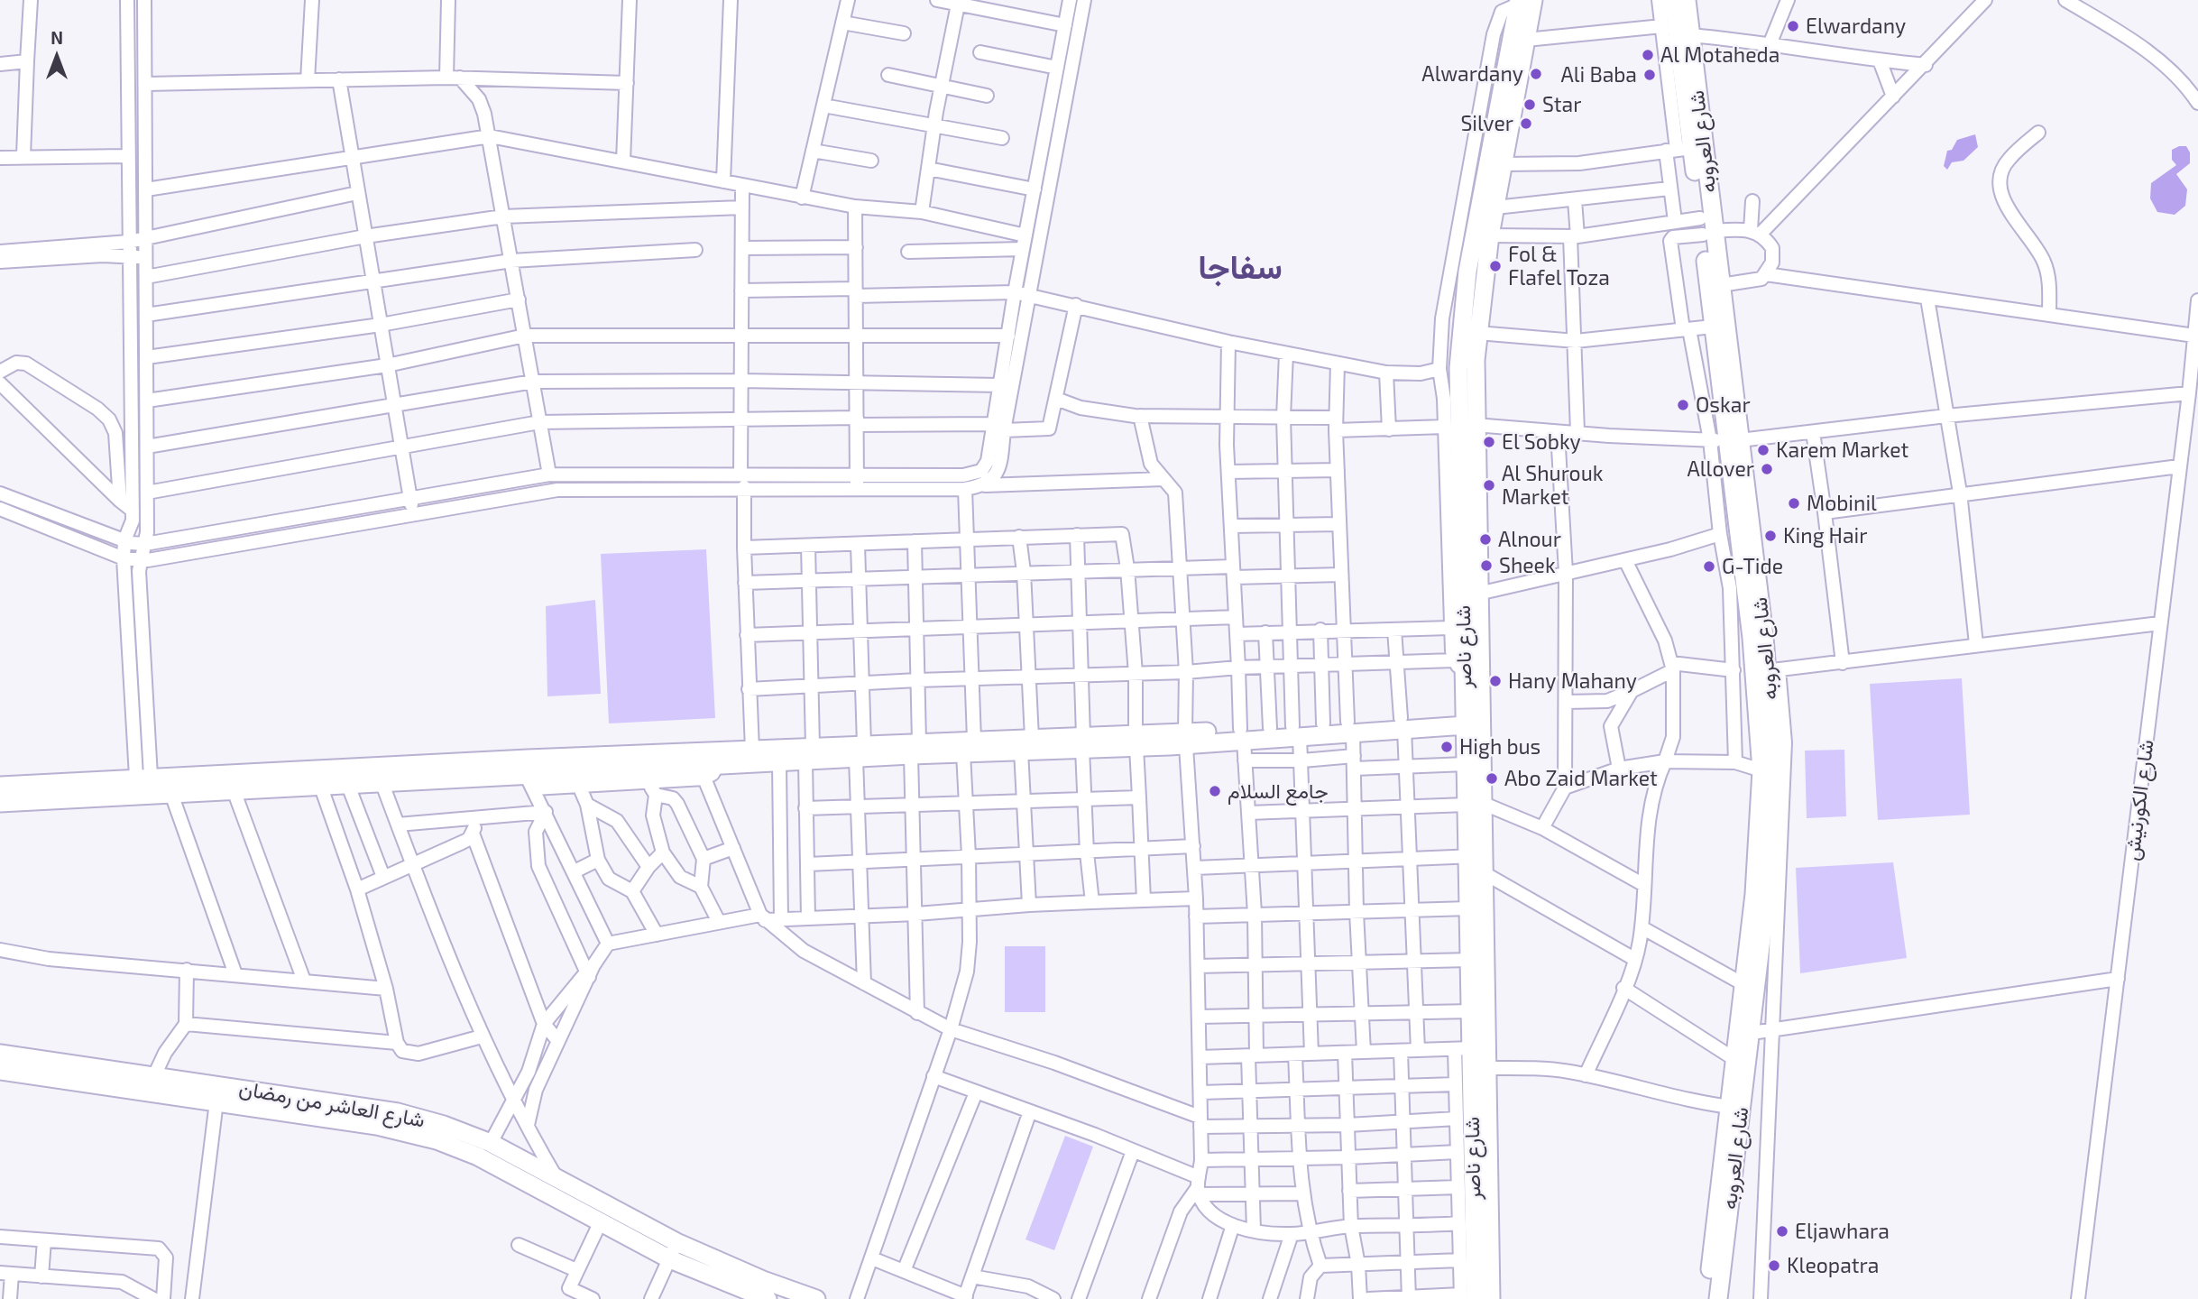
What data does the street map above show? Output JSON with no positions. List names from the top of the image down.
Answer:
{
  "streets": {
    "main road": ["شارع العروبه", "شارع ناصر", "شارع العاشر من رمضان"],
    "street": ["شارع الكورنيش"]
  },
  "districts": ["سفاجا"],
  "places": [
    "Elwardany",
    "Al Motaheda",
    "Alwardany",
    "Ali Baba",
    "Star",
    "Silver",
    "Fol & Flafel Toza",
    "Oskar",
    "El Sobky",
    "Karem Market",
    "Allover",
    "Al Shurouk Market",
    "Mobinil",
    "King Hair",
    "Alnour",
    "Sheek",
    "G-Tide",
    "Hany Mahany",
    "High bus",
    "Abo Zaid Market",
    "جامع السلام",
    "Eljawhara",
    "Kleopatra"
  ],
  "north": "top"
}
